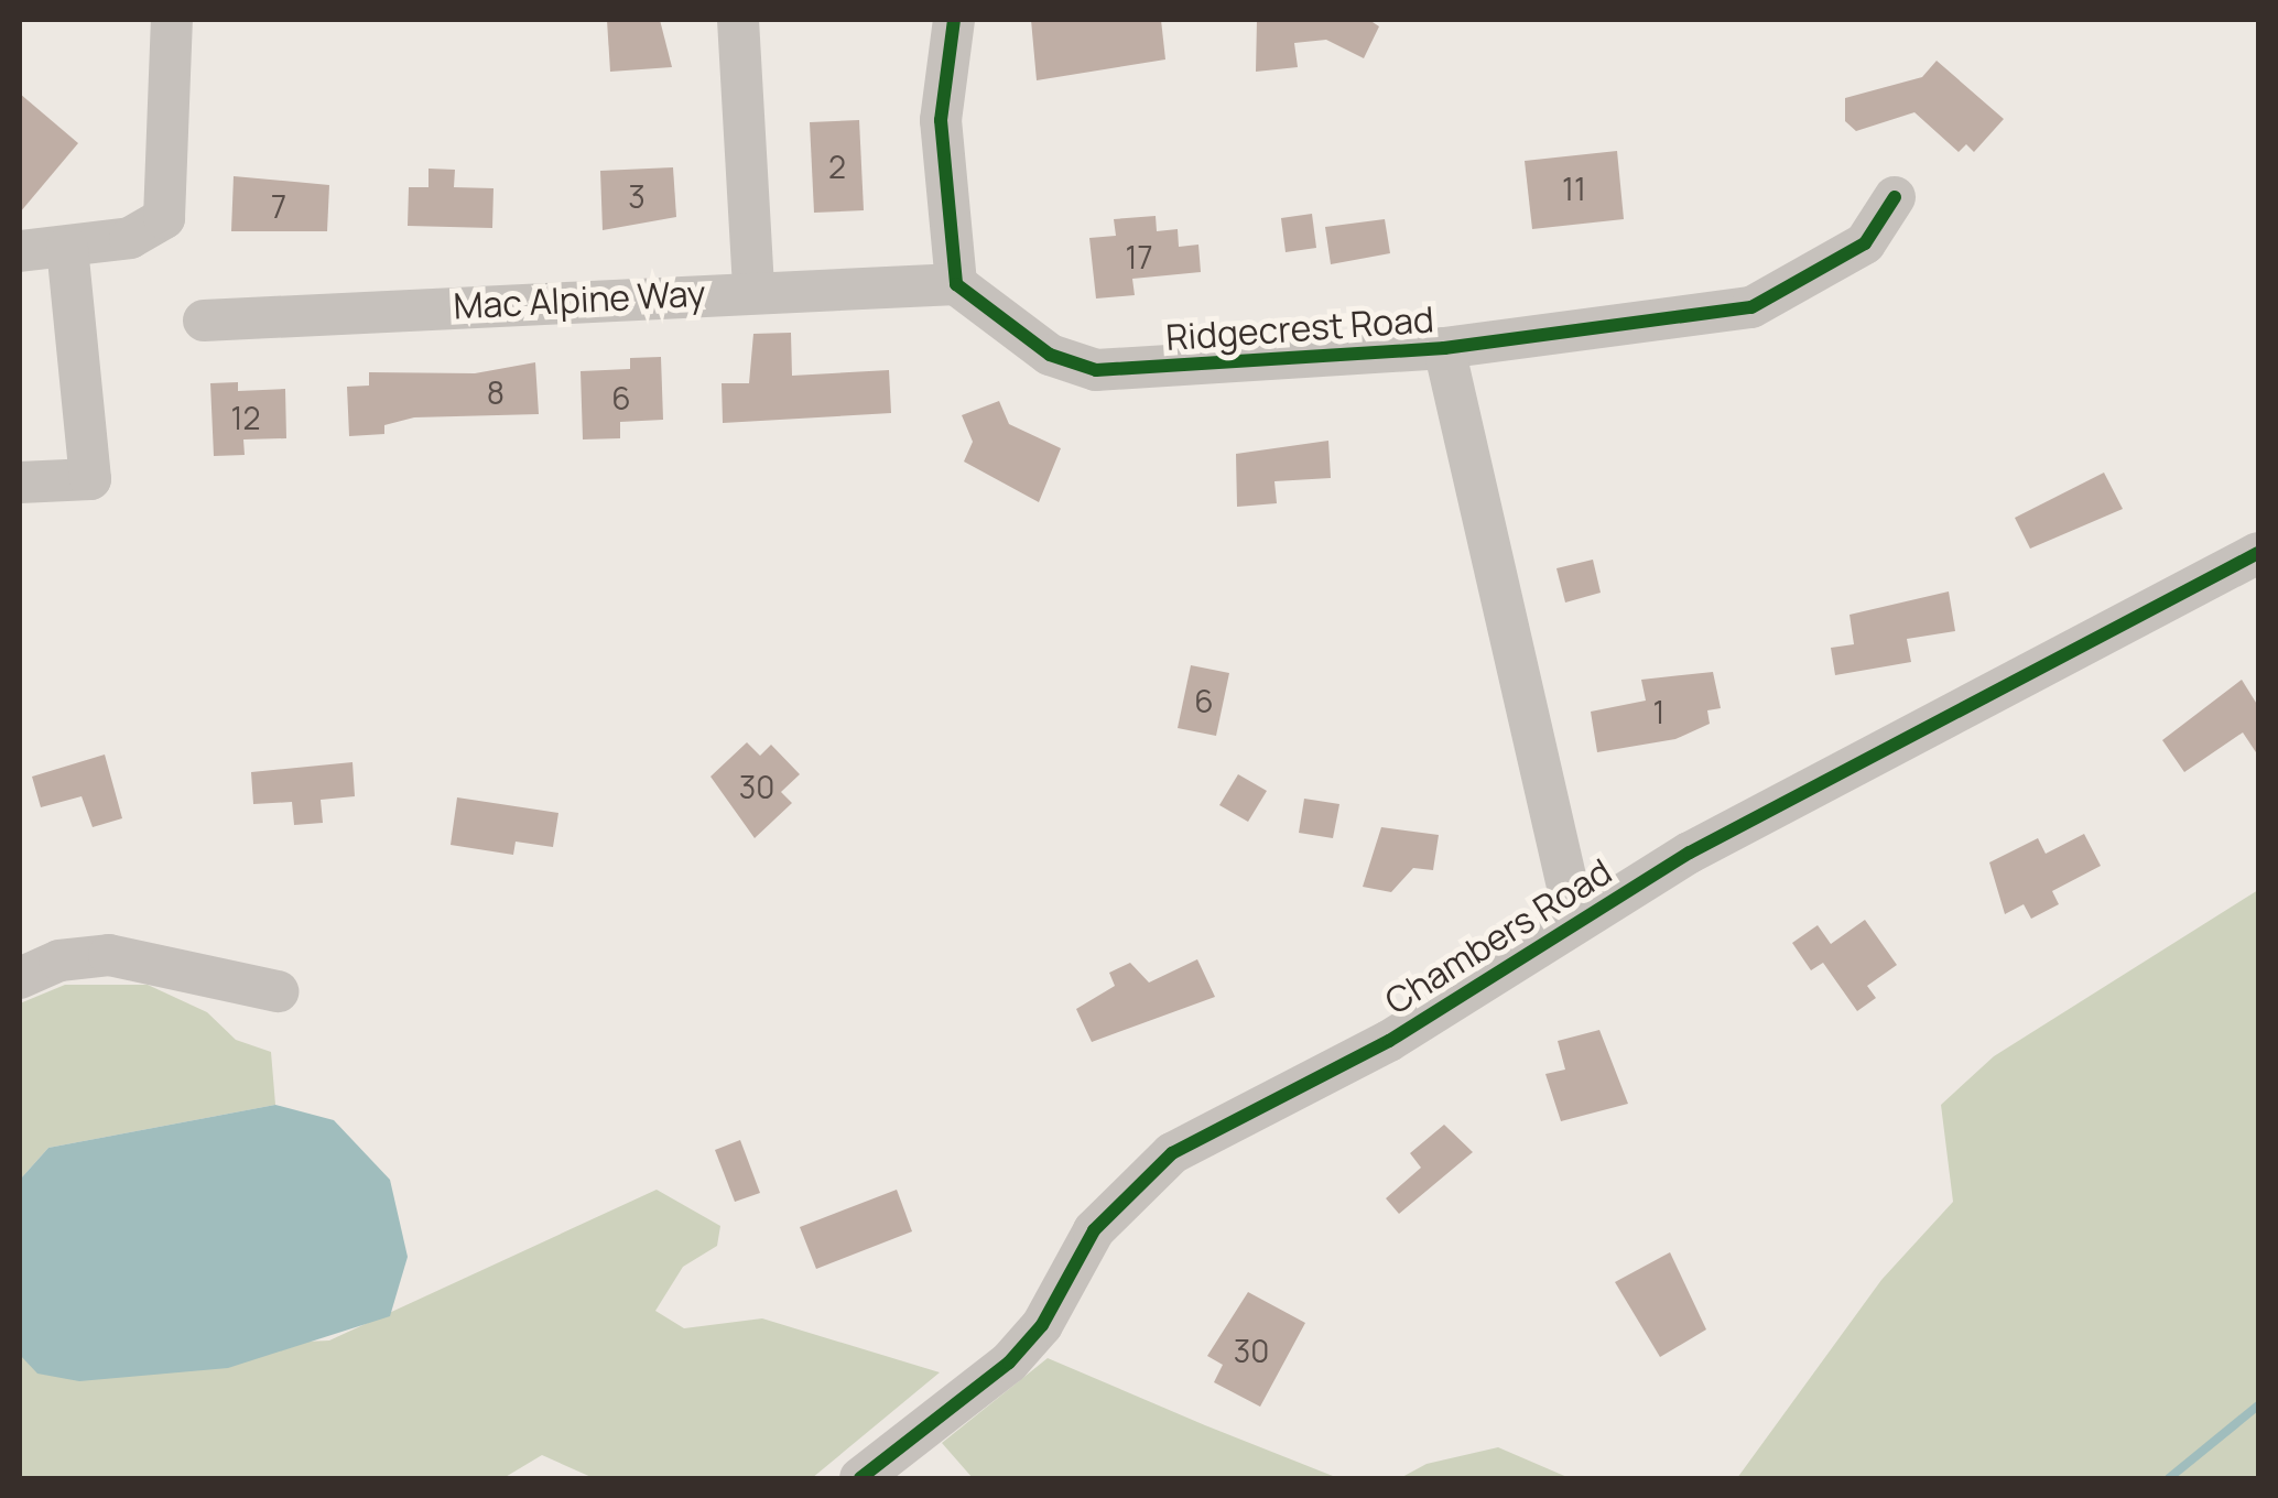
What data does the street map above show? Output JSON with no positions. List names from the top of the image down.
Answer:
{
  "streets": {
    "street": ["Mac Alpine Way", "Ridgecrest Road", "Chambers Road"]
  },
  "crossings": [
    ["Mac Alpine Way", "Ridgecrest Road"],
    ["Ridgecrest Road", "Chambers Road"]
  ],
  "house_numbers": [
    "2",
    "11",
    "3",
    "7",
    "17",
    "8",
    "6",
    "12",
    "6",
    "1",
    "30",
    "30"
  ]
}
